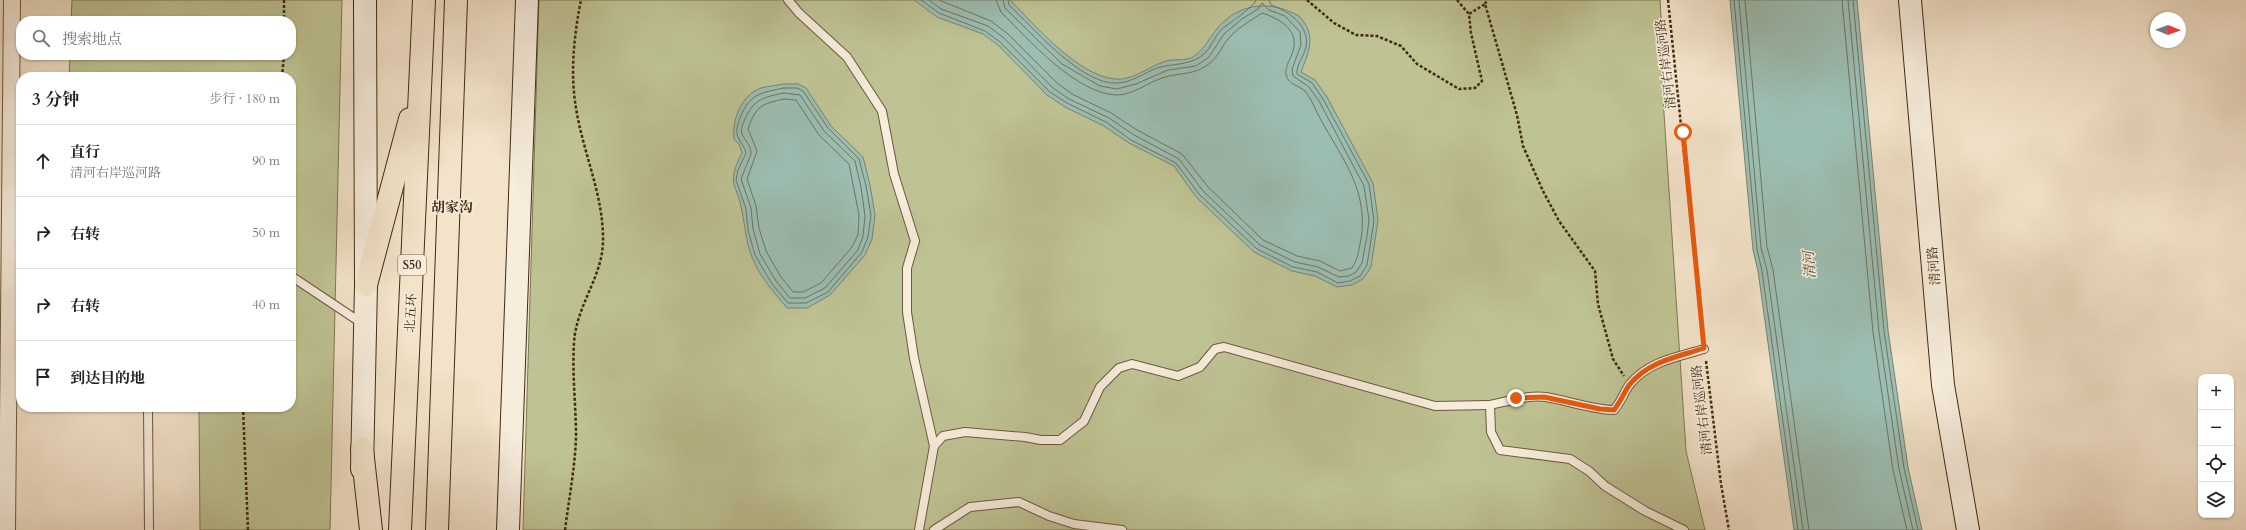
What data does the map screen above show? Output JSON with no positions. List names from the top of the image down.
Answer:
{
  "streets": {
    "highway": ["S50", "北五环"],
    "street": ["清河路"],
    "path": ["清河右岸巡河路"]
  },
  "districts": ["胡家沟"],
  "water": ["清河"],
  "north": "right",
  "page": {
    "search": "搜索地点",
    "heading": ["3 分钟", "步行 · 180 m"],
    "list": [
      ["直行", "清河右岸巡河路", "90 m"],
      ["右转", "50 m"],
      ["右转", "40 m"],
      "到达目的地"
    ],
    "map_buttons": ["+", "−"]
  }
}
